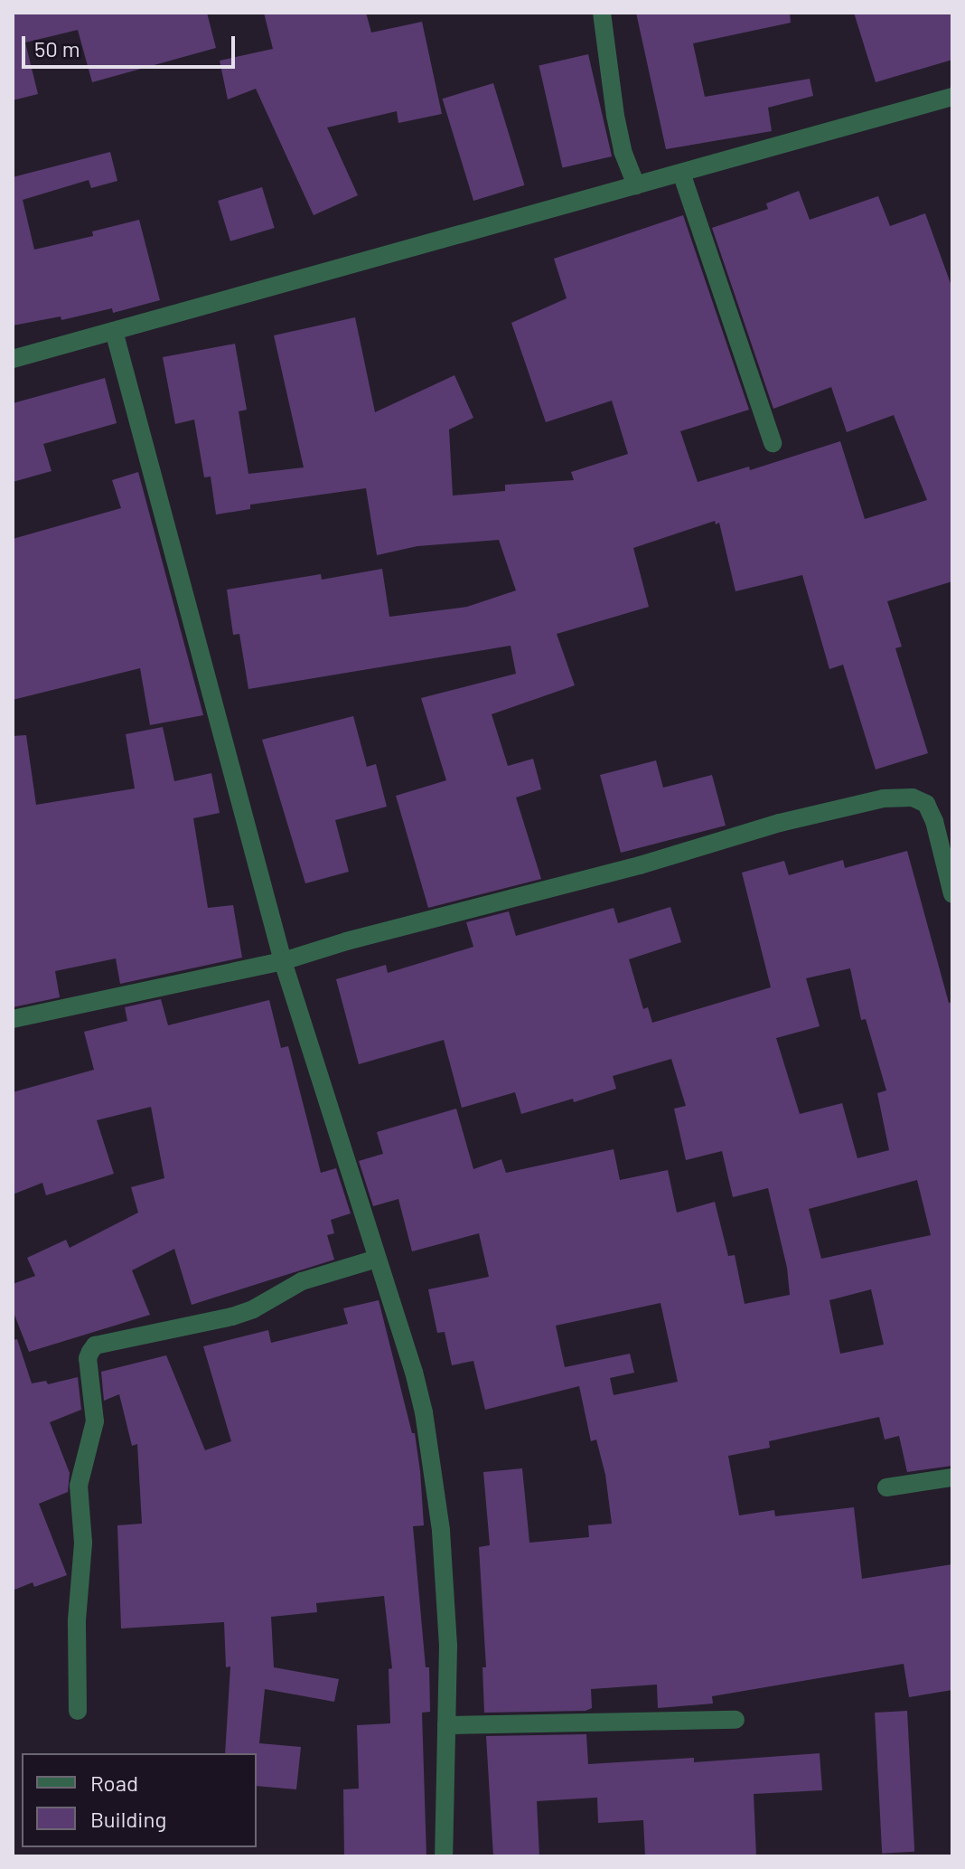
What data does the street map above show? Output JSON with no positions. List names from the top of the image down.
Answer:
{
  "legend": ["Road", "Building"],
  "scale_bar": "50 m"
}
